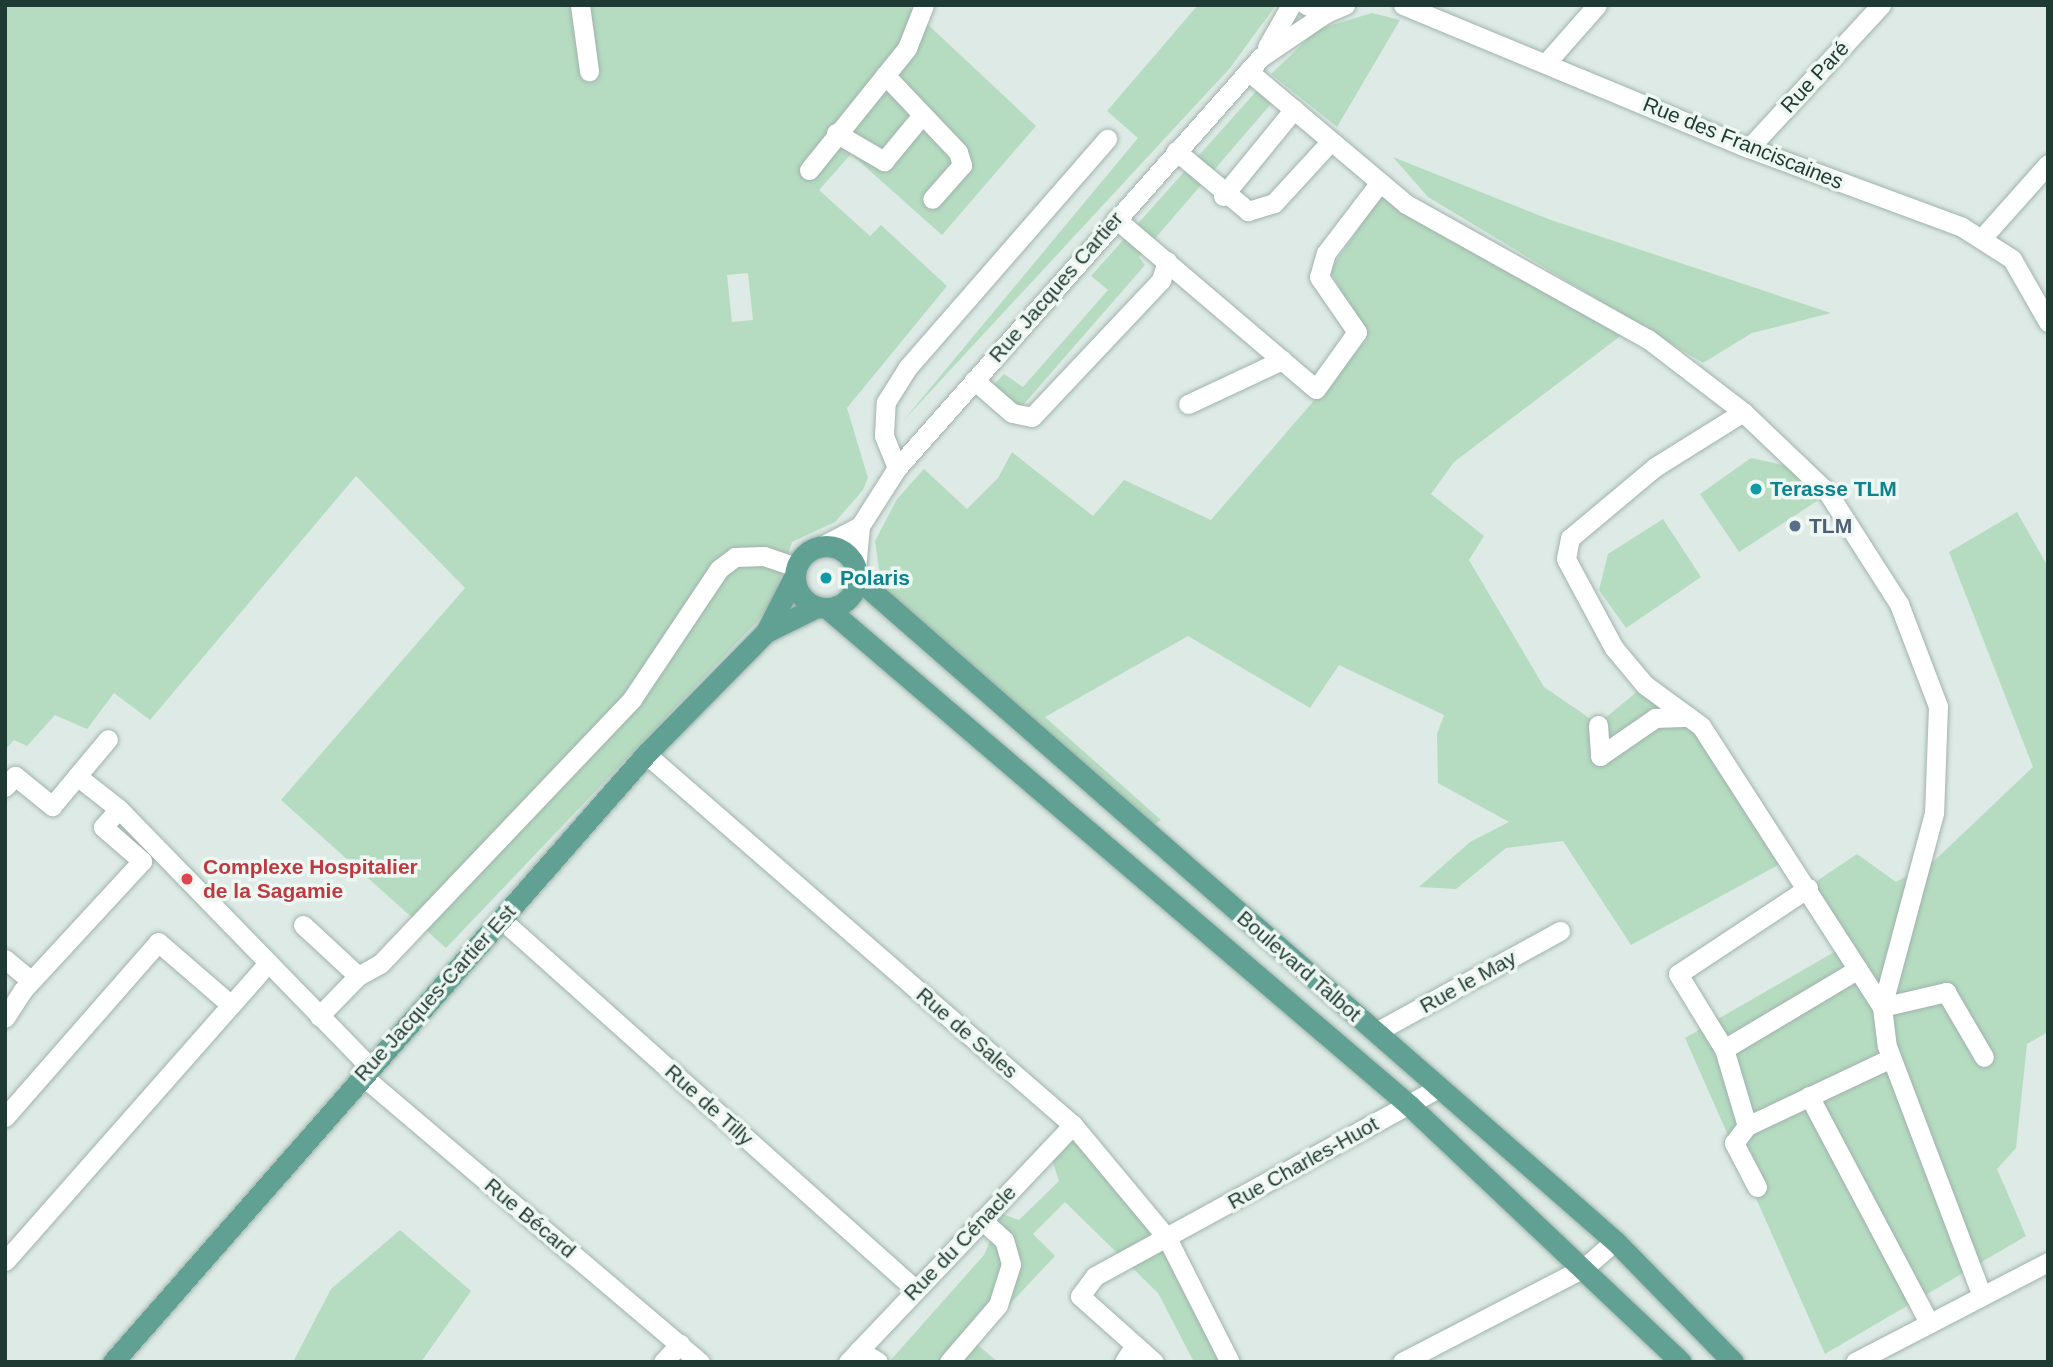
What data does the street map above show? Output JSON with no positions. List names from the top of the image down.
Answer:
{
  "streets": {
    "main road": ["Boulevard Talbot", "Rue Jacques-Cartier Est"],
    "street": [
      "Rue Paré",
      "Rue des Franciscaines",
      "Rue Jacques Cartier",
      "Rue le May",
      "Rue de Sales",
      "Rue de Tilly",
      "Rue Charles-Huot",
      "Rue Bécard",
      "Rue du Cénacle"
    ]
  },
  "crossings": [
    ["Rue Paré", "Rue des Franciscaines"],
    ["Rue Jacques Cartier", "Boulevard Talbot"],
    ["Rue Jacques Cartier", "Rue Jacques-Cartier Est"],
    ["Boulevard Talbot", "Rue le May"],
    ["Boulevard Talbot", "Rue Jacques-Cartier Est"],
    ["Boulevard Talbot", "Rue Charles-Huot"],
    ["Rue Jacques-Cartier Est", "Rue de Sales"],
    ["Rue Jacques-Cartier Est", "Rue de Tilly"],
    ["Rue Jacques-Cartier Est", "Rue Bécard"],
    ["Rue de Sales", "Rue Charles-Huot"],
    ["Rue de Sales", "Rue du Cénacle"],
    ["Rue de Tilly", "Rue du Cénacle"]
  ],
  "places": [
    "Terasse TLM",
    "TLM",
    "Polaris",
    "Complexe Hospitalier de la Sagamie"
  ]
}
